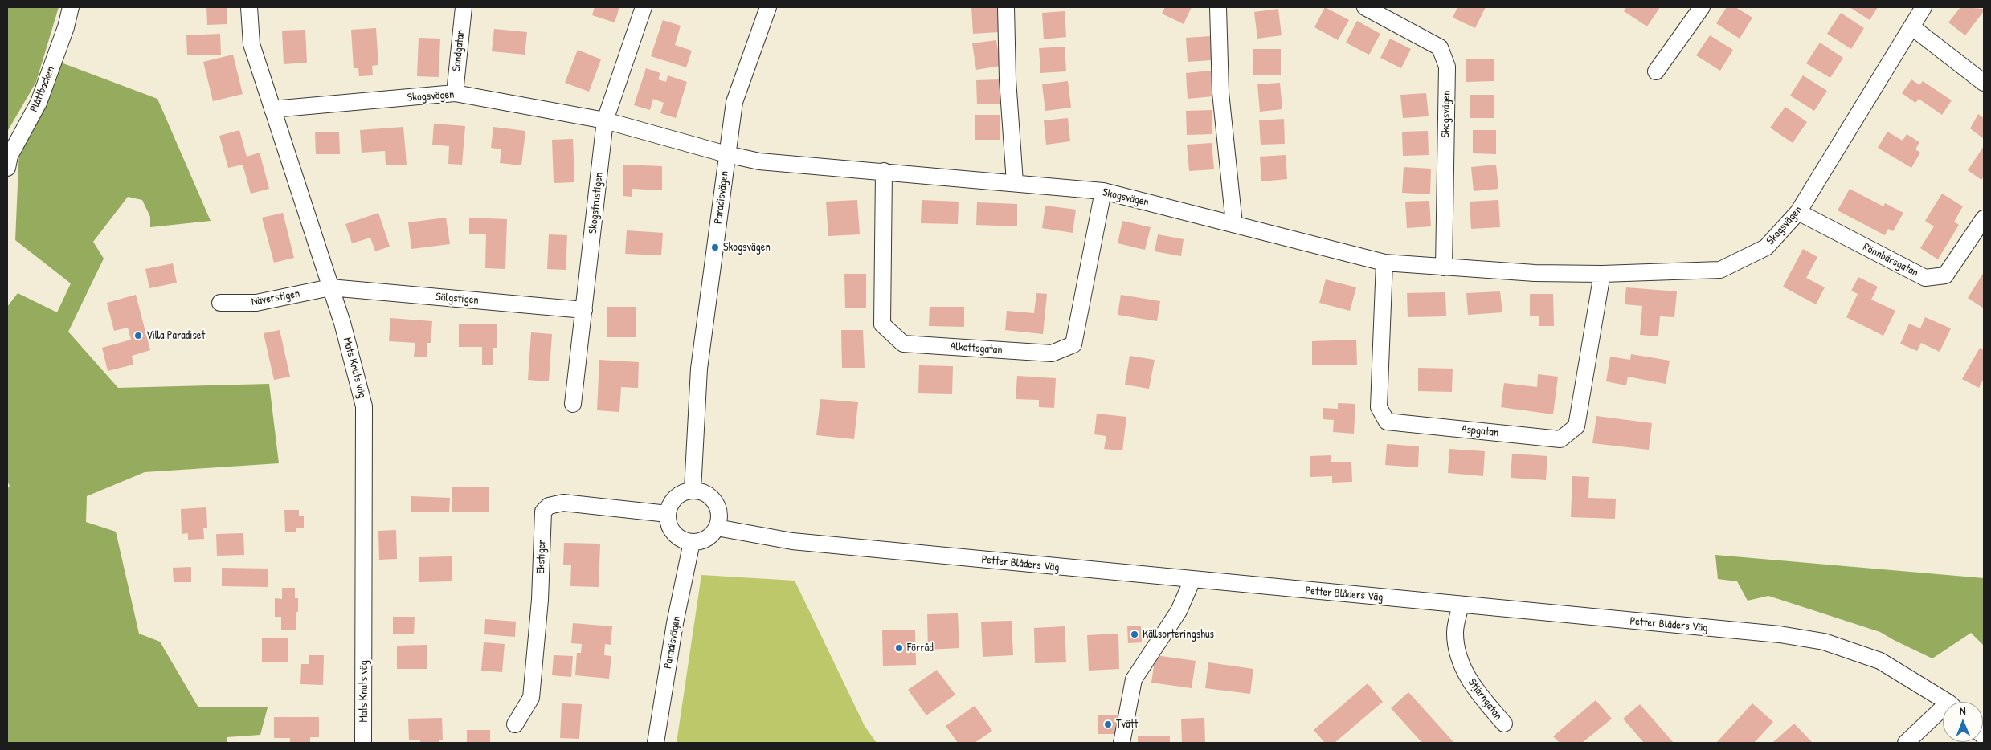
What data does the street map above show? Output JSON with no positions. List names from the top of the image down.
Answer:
{
  "streets": {
    "street": [
      "Sandgatan",
      "Plättbacken",
      "Skogsvägen",
      "Paradisvägen",
      "Skogsfrustigen",
      "Rönnbärsgatan",
      "Näverstigen",
      "Sälgstigen",
      "Alkottsgatan",
      "Mats Knuts väg",
      "Aspgatan",
      "Ekstigen",
      "Petter Blåders Väg",
      "Stjärngatan"
    ]
  },
  "crossings": [
    ["Sandgatan", "Skogsvägen"],
    ["Skogsvägen", "Paradisvägen"],
    ["Skogsvägen", "Skogsfrustigen"],
    ["Skogsvägen", "Rönnbärsgatan"],
    ["Skogsvägen", "Alkottsgatan"],
    ["Skogsvägen", "Mats Knuts väg"],
    ["Skogsvägen", "Aspgatan"],
    ["Paradisvägen", "Ekstigen"],
    ["Paradisvägen", "Petter Blåders Väg"],
    ["Skogsfrustigen", "Sälgstigen"],
    ["Näverstigen", "Sälgstigen"],
    ["Näverstigen", "Mats Knuts väg"],
    ["Sälgstigen", "Mats Knuts väg"],
    ["Ekstigen", "Petter Blåders Väg"],
    ["Petter Blåders Väg", "Stjärngatan"]
  ],
  "places": [
    "Skogsvägen",
    "Villa Paradiset",
    "Källsorteringshus",
    "Förråd",
    "Tvätt"
  ],
  "north": "top"
}
